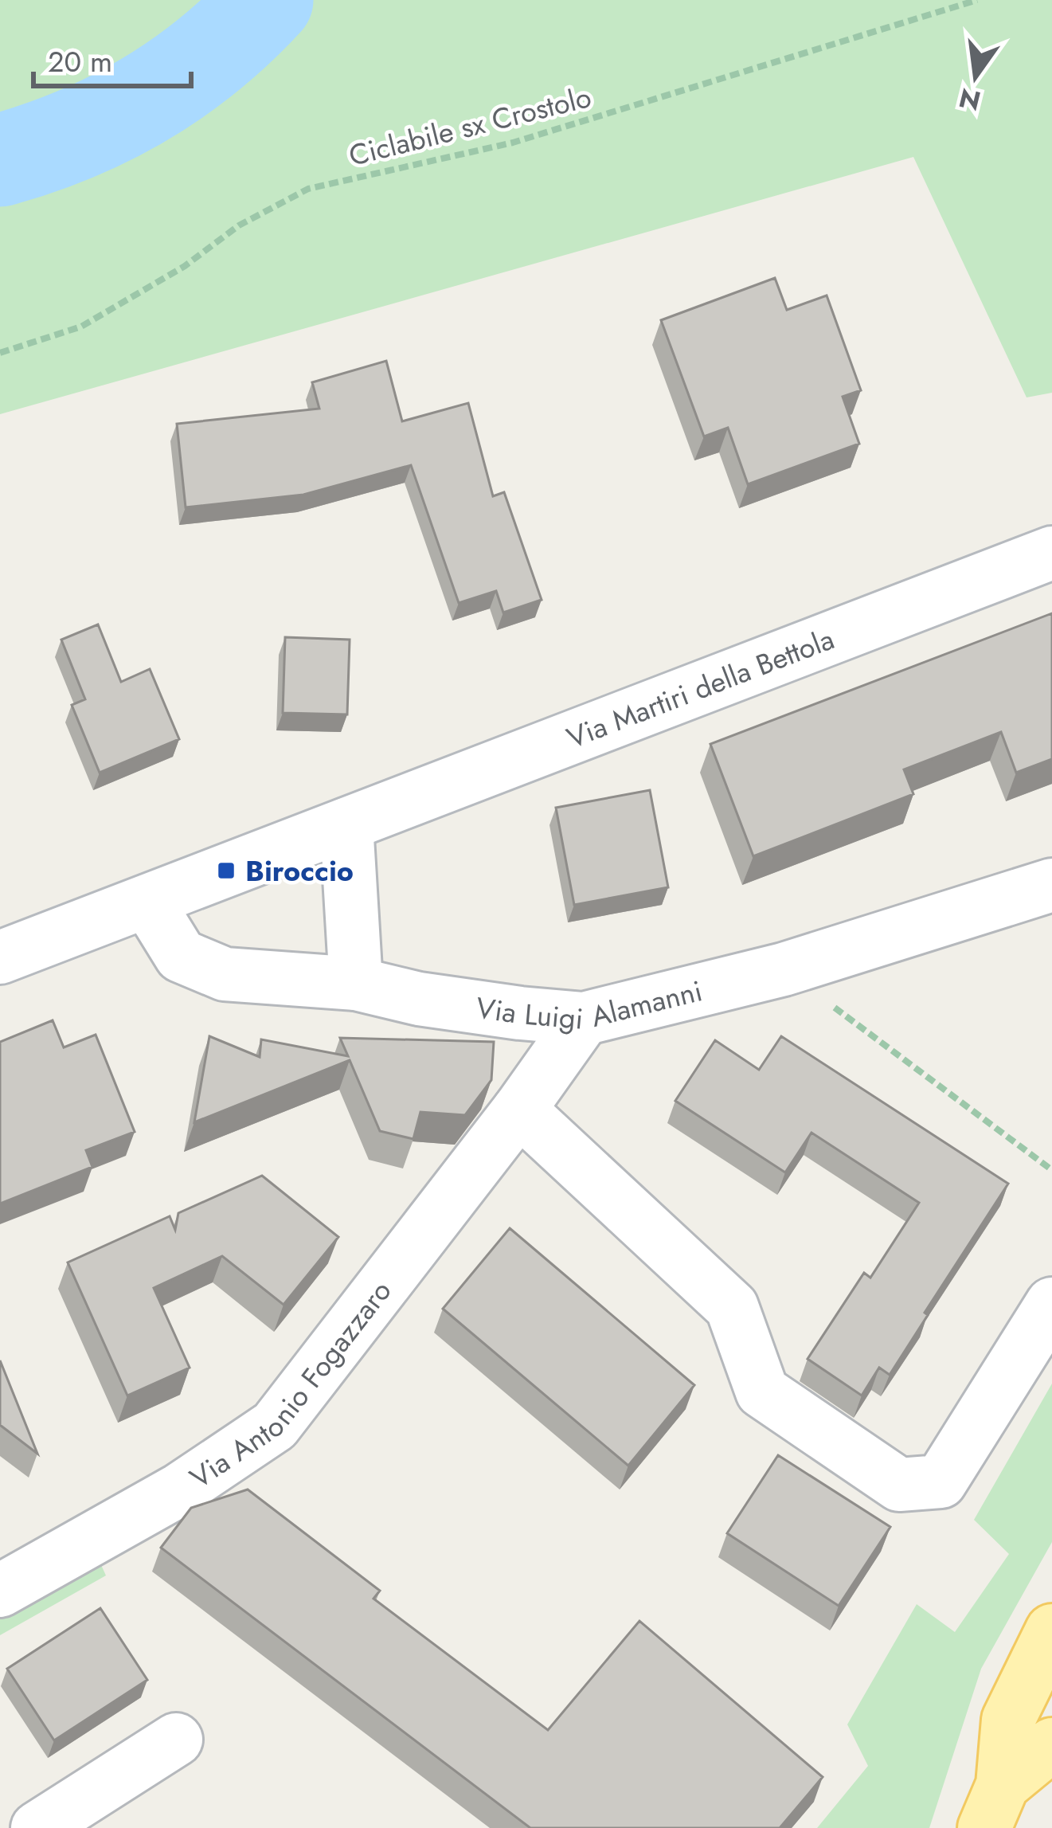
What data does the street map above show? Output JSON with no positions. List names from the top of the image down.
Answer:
{
  "streets": {
    "street": ["Via Martiri della Bettola", "Via Luigi Alamanni", "Via Antonio Fogazzaro"],
    "path": ["Ciclabile sx Crostolo"]
  },
  "crossings": [
    ["Via Martiri della Bettola", "Via Luigi Alamanni"],
    ["Via Luigi Alamanni", "Via Antonio Fogazzaro"]
  ],
  "places": {
    "transit": ["Biroccio"]
  },
  "scale_bar": "20 m",
  "north": "bottom"
}
